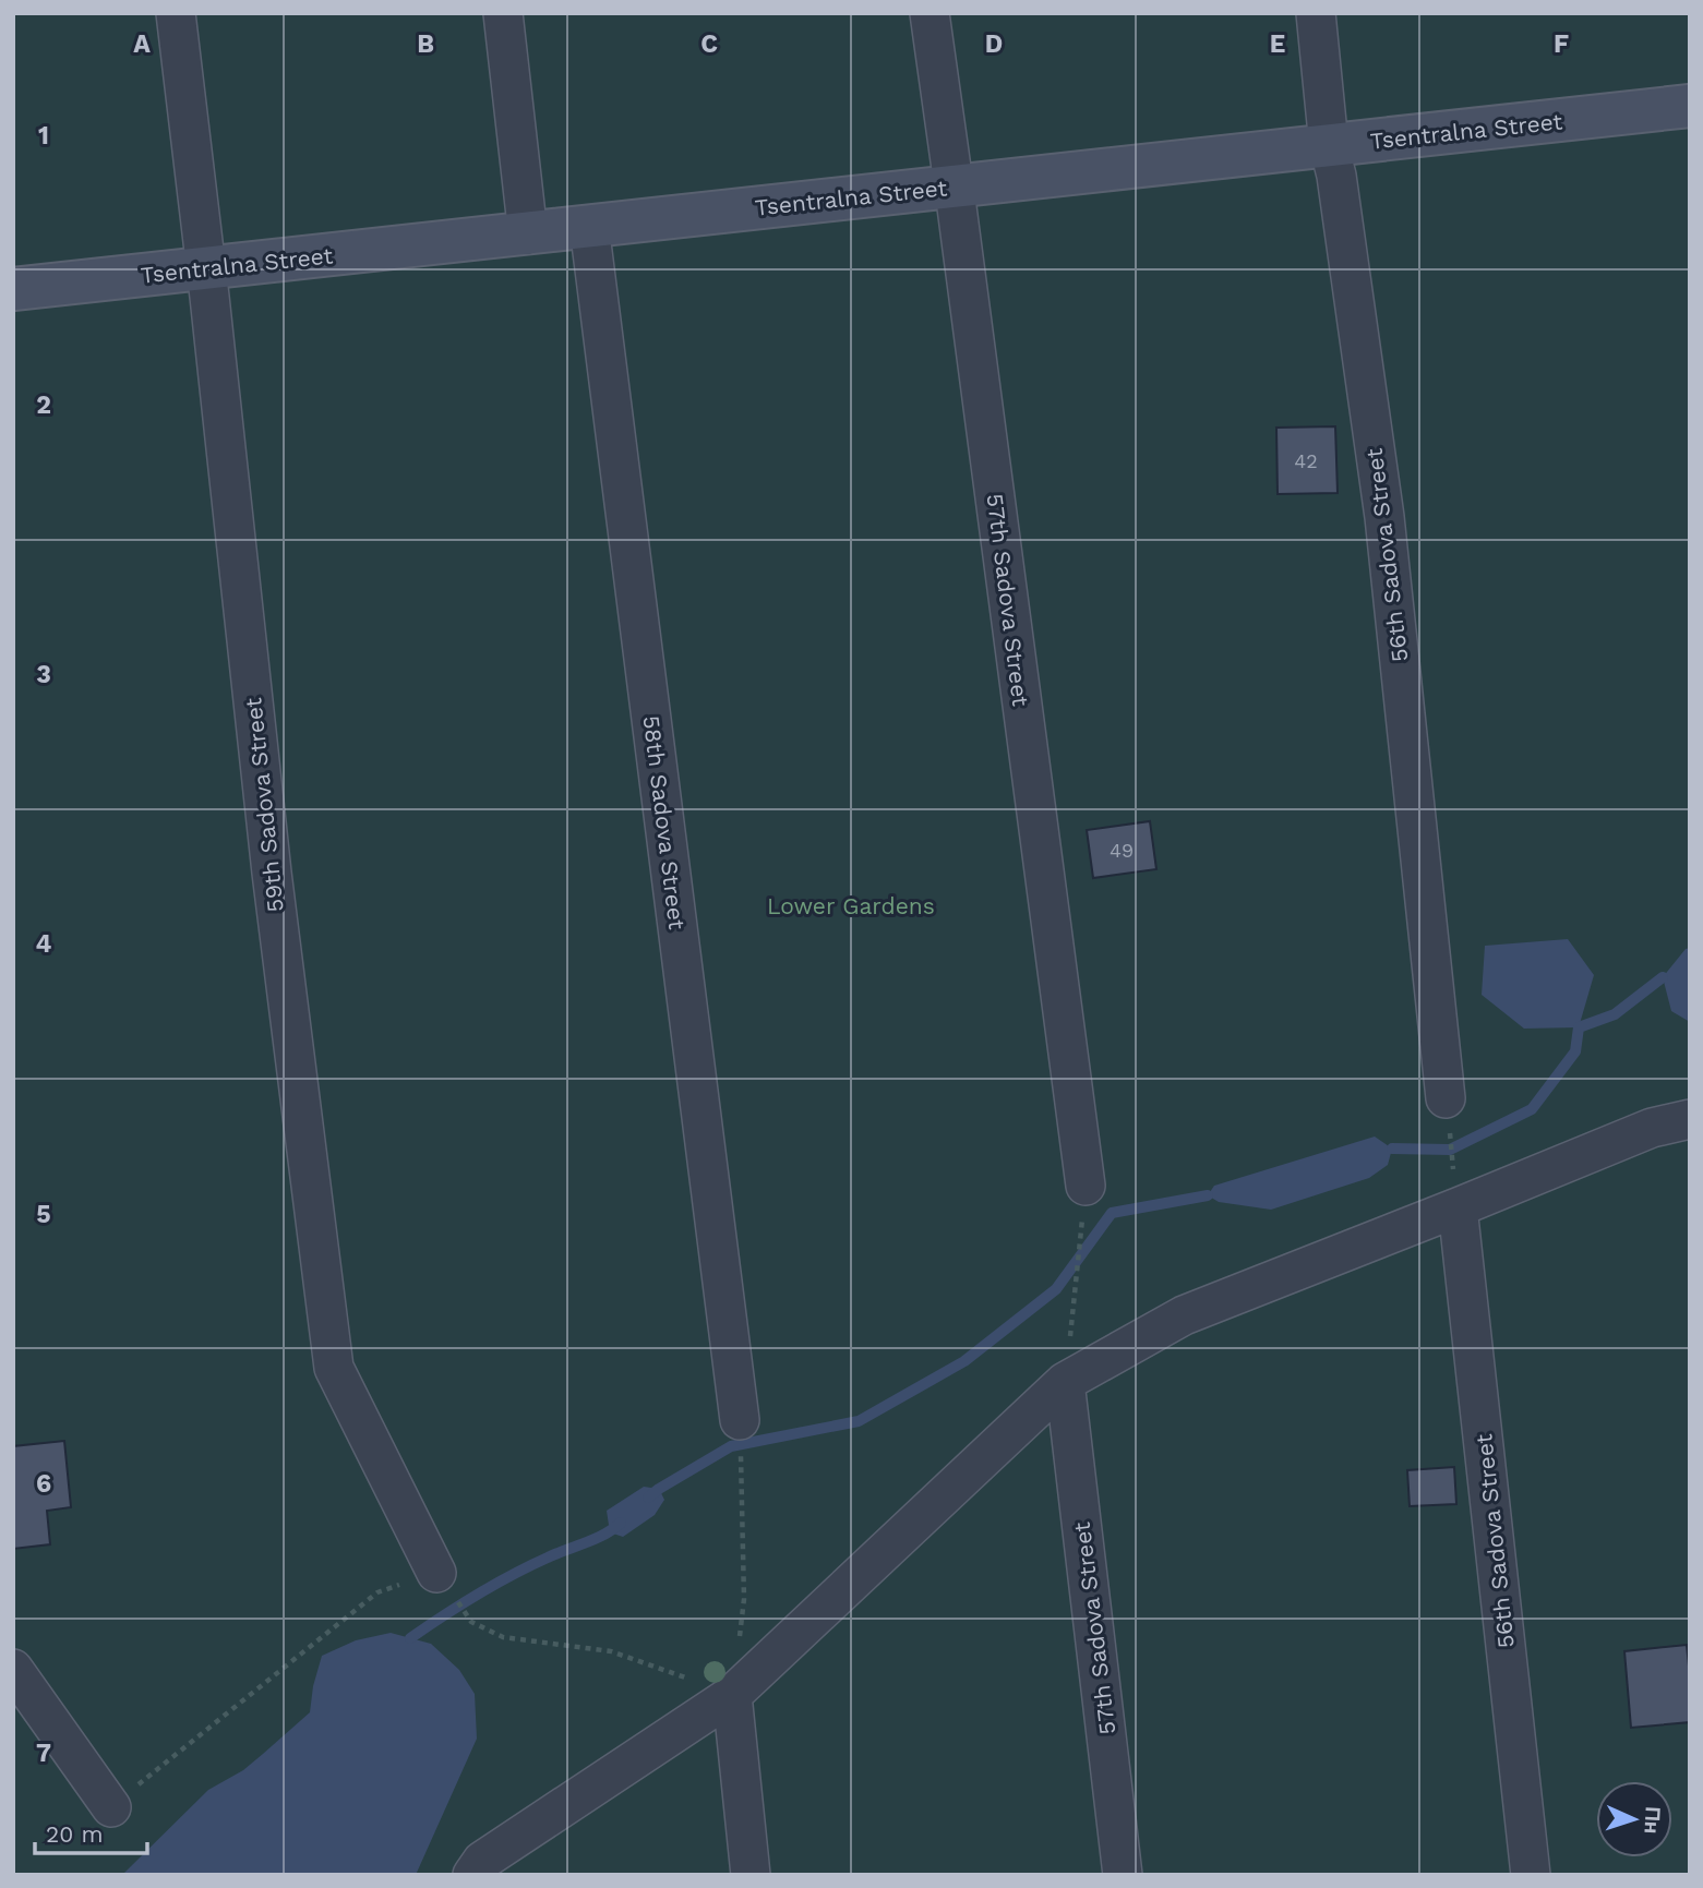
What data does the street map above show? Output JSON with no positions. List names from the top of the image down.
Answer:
{
  "streets": {
    "street": [
      "Tsentralna Street",
      "56th Sadova Street",
      "57th Sadova Street",
      "59th Sadova Street",
      "58th Sadova Street"
    ]
  },
  "crossings": [
    ["Tsentralna Street", "56th Sadova Street"],
    ["Tsentralna Street", "57th Sadova Street"],
    ["Tsentralna Street", "59th Sadova Street"],
    ["Tsentralna Street", "58th Sadova Street"]
  ],
  "parks": ["Lower Gardens"],
  "house_numbers": ["42", "49"],
  "scale_bar": "20 m",
  "north": "right",
  "grid": {
    "columns": [
      "A",
      "B",
      "C",
      "D",
      "E",
      "F"
    ],
    "rows": [
      "1",
      "2",
      "3",
      "4",
      "5",
      "6",
      "7"
    ]
  }
}
